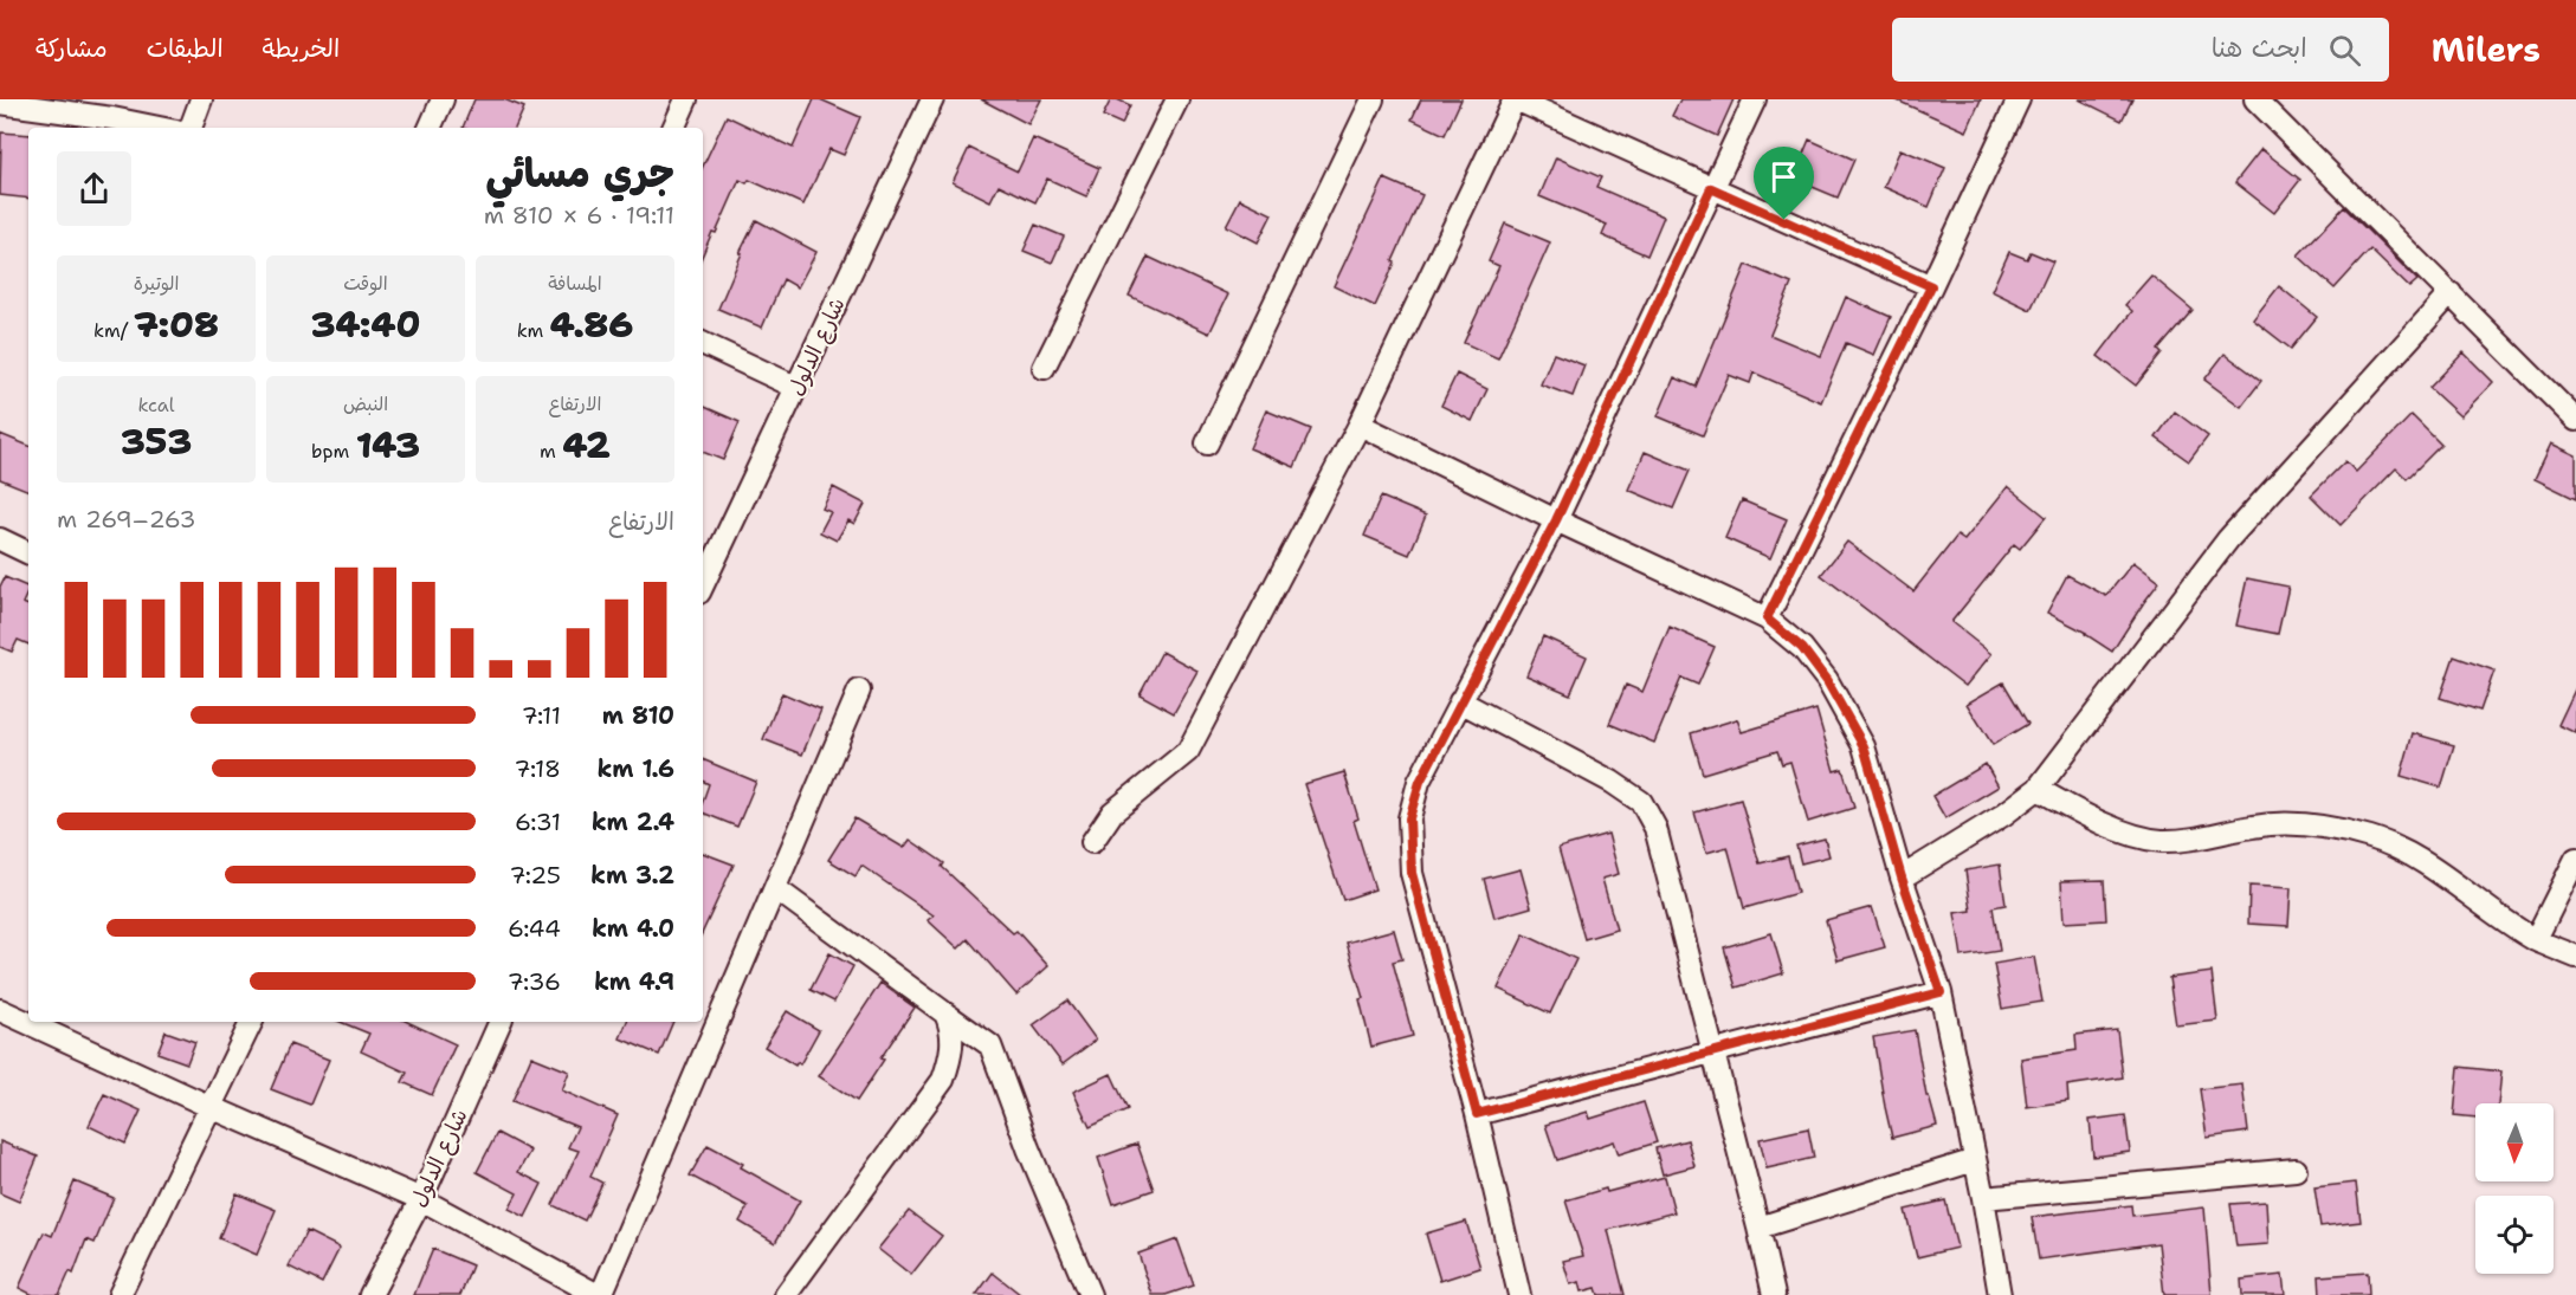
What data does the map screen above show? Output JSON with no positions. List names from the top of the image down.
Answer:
{
  "streets": {
    "street": ["شارع الدلول"]
  },
  "north": "bottom",
  "page": {
    "header": "Milers",
    "search": "ابحث هنا",
    "nav": ["الخريطة", "الطبقات", "مشاركة"],
    "heading": ["جري مسائي", "19:11 · 6 × 810 m"],
    "stats": [
      ["المسافة", "4.86 km"],
      ["الوقت", "34:40"],
      ["الوتيرة", "7:08 /km"],
      ["الارتفاع", "42 m"],
      ["النبض", "143 bpm"],
      ["kcal", "353"]
    ],
    "chart": ["الارتفاع", "263–269 m"],
    "list": [
      {
        "name": "810 m",
        "note": "7:11"
      },
      {
        "name": "1.6 km",
        "note": "7:18"
      },
      {
        "name": "2.4 km",
        "note": "6:31"
      },
      {
        "name": "3.2 km",
        "note": "7:25"
      },
      {
        "name": "4.0 km",
        "note": "6:44"
      },
      {
        "name": "4.9 km",
        "note": "7:36"
      }
    ]
  }
}
